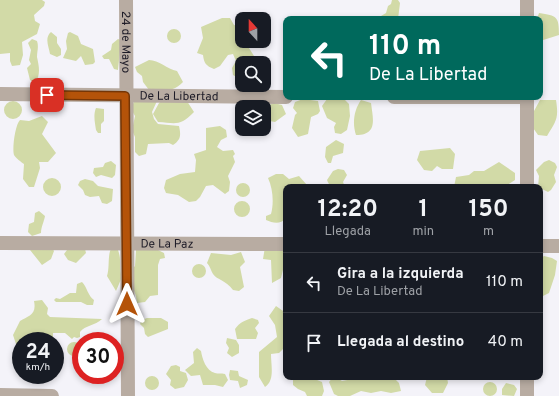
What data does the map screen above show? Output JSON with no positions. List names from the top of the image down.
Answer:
{
  "streets": {
    "street": ["24 de Mayo", "De La Libertad", "De La Paz"]
  },
  "crossings": [
    ["24 de Mayo", "De La Libertad"],
    ["24 de Mayo", "De La Paz"]
  ],
  "north": "top",
  "page": {
    "turn": ["110 m", "De La Libertad"],
    "eta": [
      "12:20",
      "Llegada",
      "1",
      "min",
      "150",
      "m"
    ],
    "list": [
      {
        "name": "Gira a la izquierda",
        "note": "De La Libertad",
        "value": "110 m"
      },
      {
        "name": "Llegada al destino",
        "value": "40 m"
      }
    ],
    "speed": "24 km/h",
    "limit": "30"
  }
}
